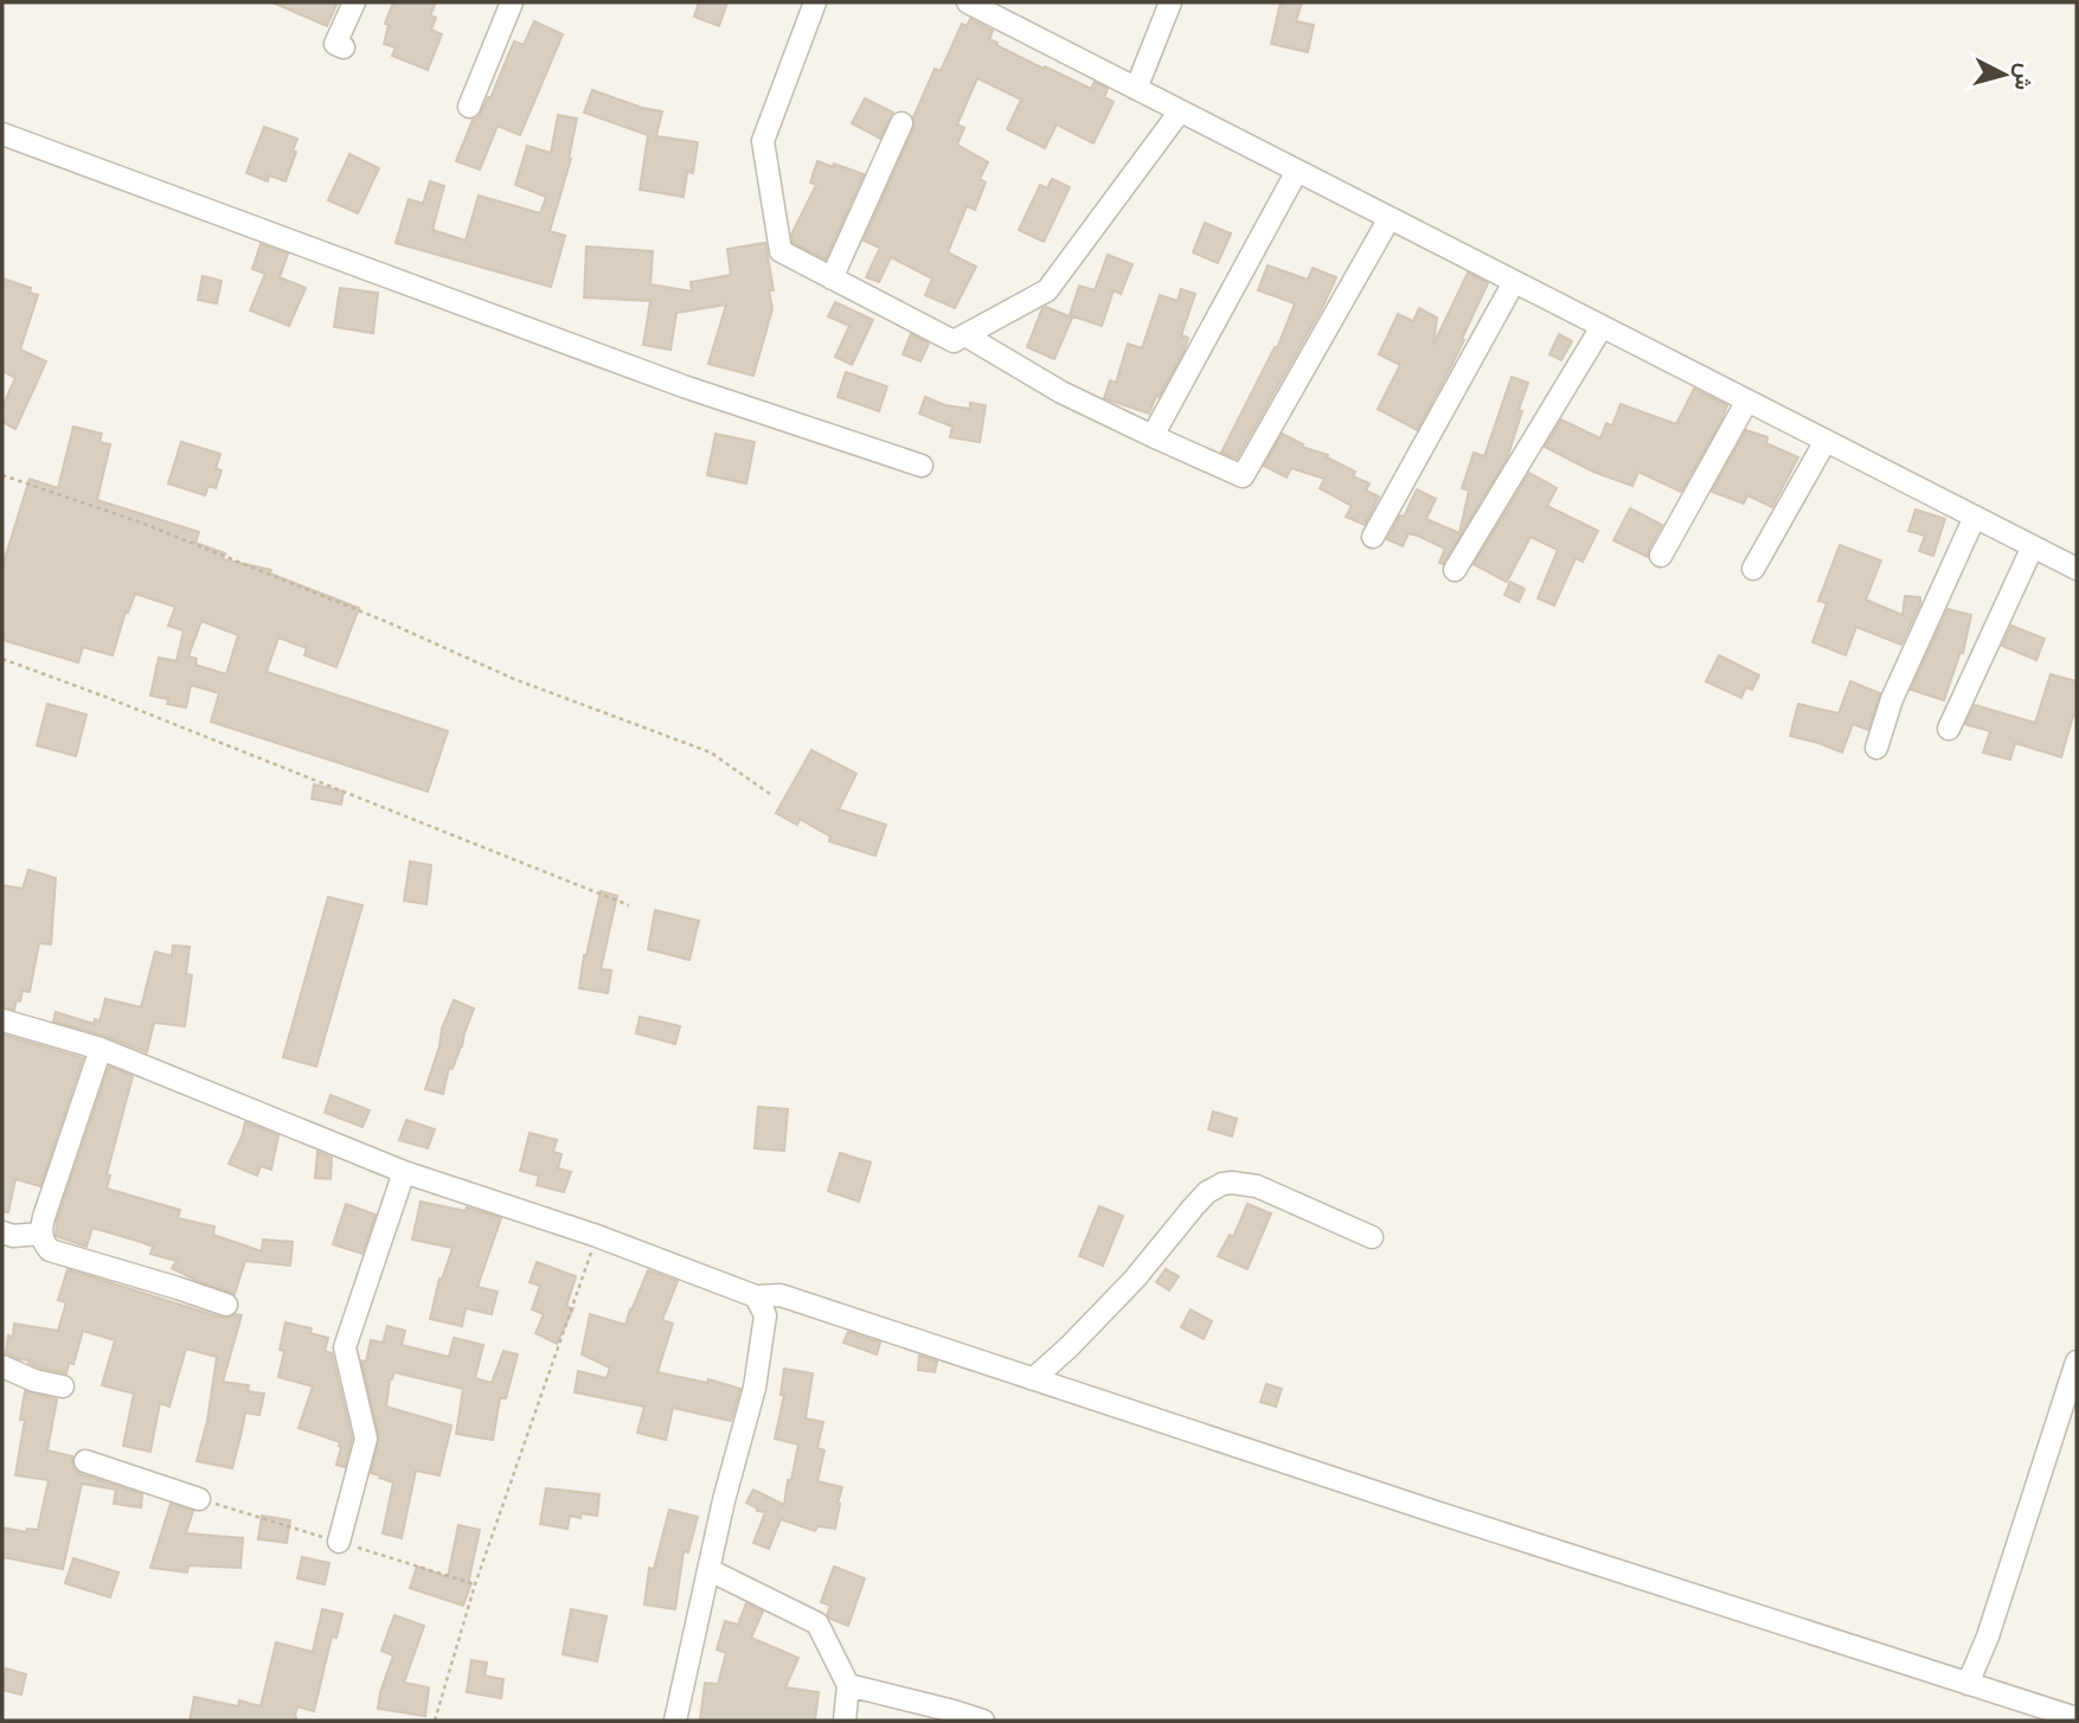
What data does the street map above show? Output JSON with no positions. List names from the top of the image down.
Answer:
{
  "north": "right"
}
